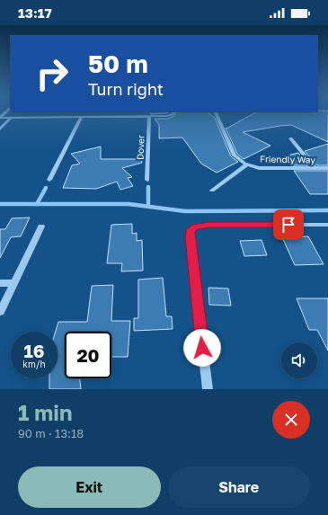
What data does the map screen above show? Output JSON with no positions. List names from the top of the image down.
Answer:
{
  "streets": {
    "street": ["Dover", "Friendly Way"]
  },
  "page": {
    "status": "13:17",
    "turn": ["50 m", "Turn right"],
    "speed": "16 km/h",
    "limit": "20",
    "heading": ["1 min", "90 m · 13:18"],
    "buttons": ["Exit", "Share"]
  }
}
